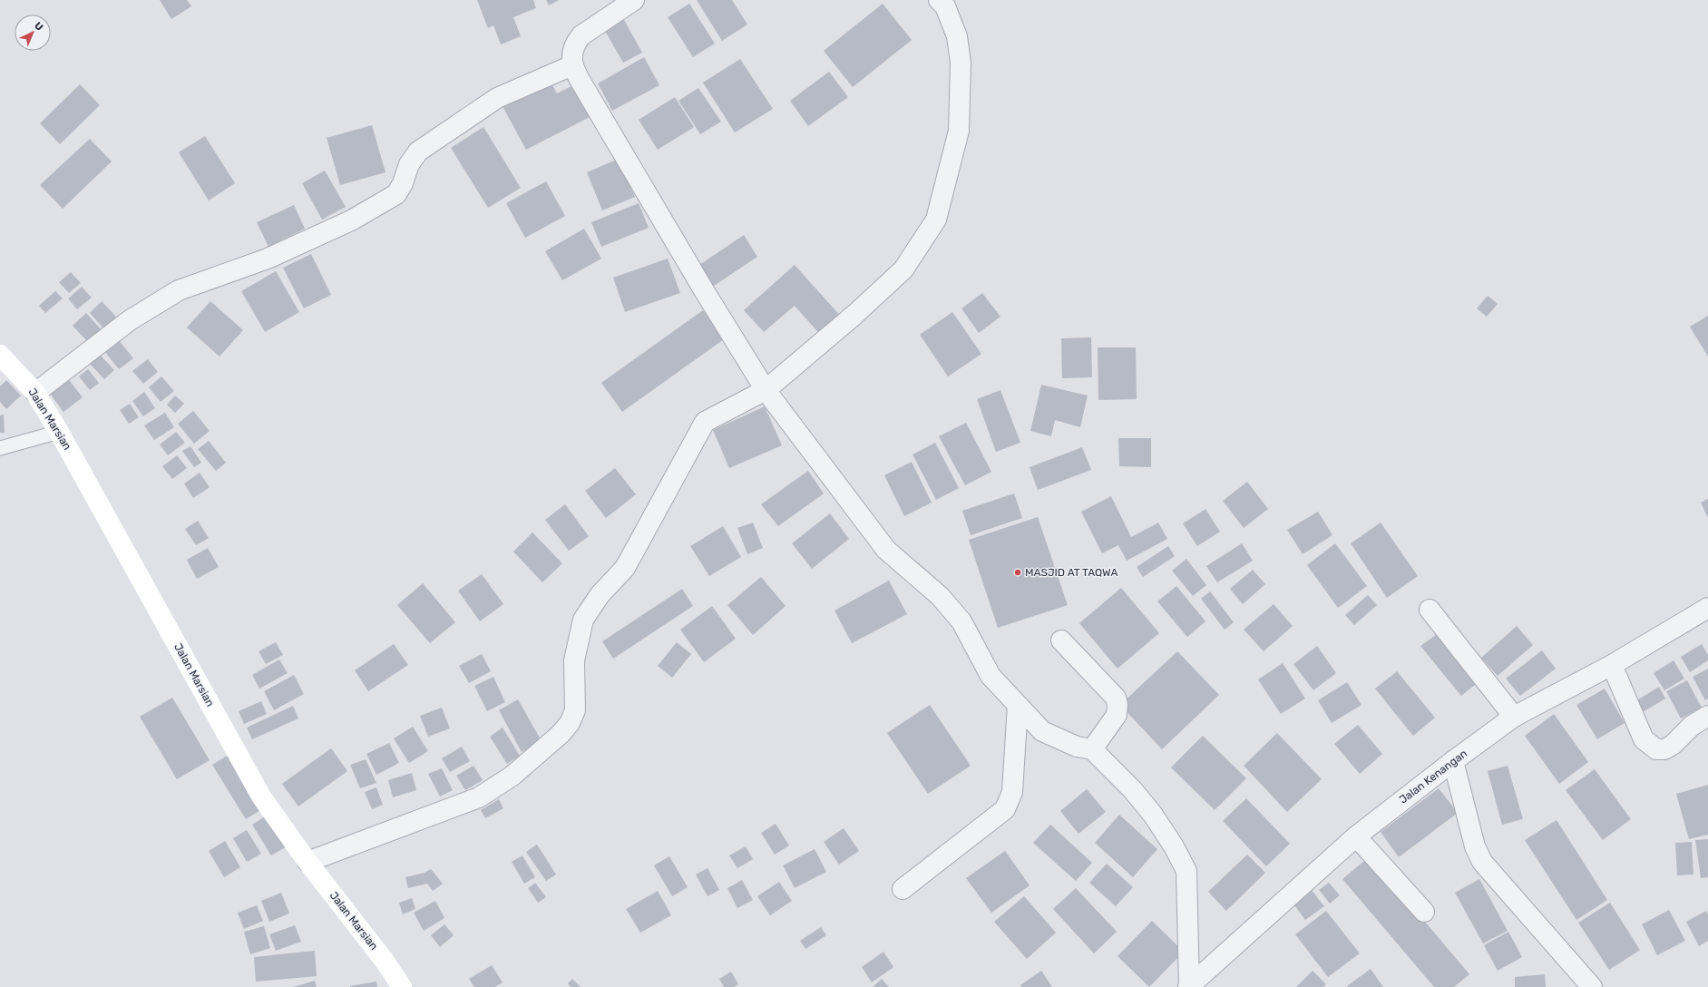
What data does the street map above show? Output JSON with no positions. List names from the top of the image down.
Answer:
{
  "streets": {
    "street": ["Jalan Marsian", "Jalan Kenangan"]
  },
  "places": ["MASJID AT TAQWA"],
  "north": "top right"
}
